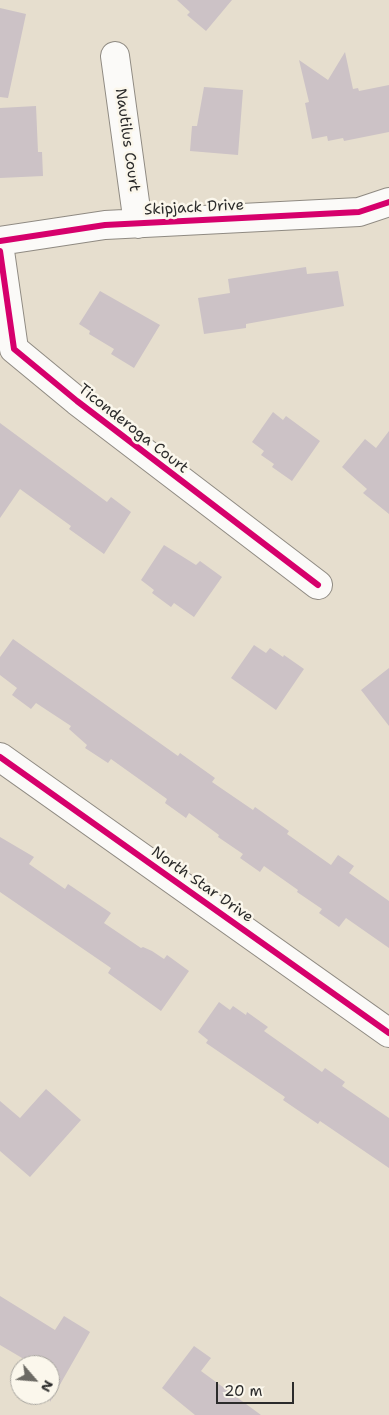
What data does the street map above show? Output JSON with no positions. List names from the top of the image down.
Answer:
{
  "streets": {
    "street": [
      "Nautilus Court",
      "Skipjack Drive",
      "Ticonderoga Court",
      "North Star Drive"
    ]
  },
  "crossings": [
    ["Nautilus Court", "Skipjack Drive"]
  ],
  "scale_bar": "20 m",
  "north": "bottom right"
}
